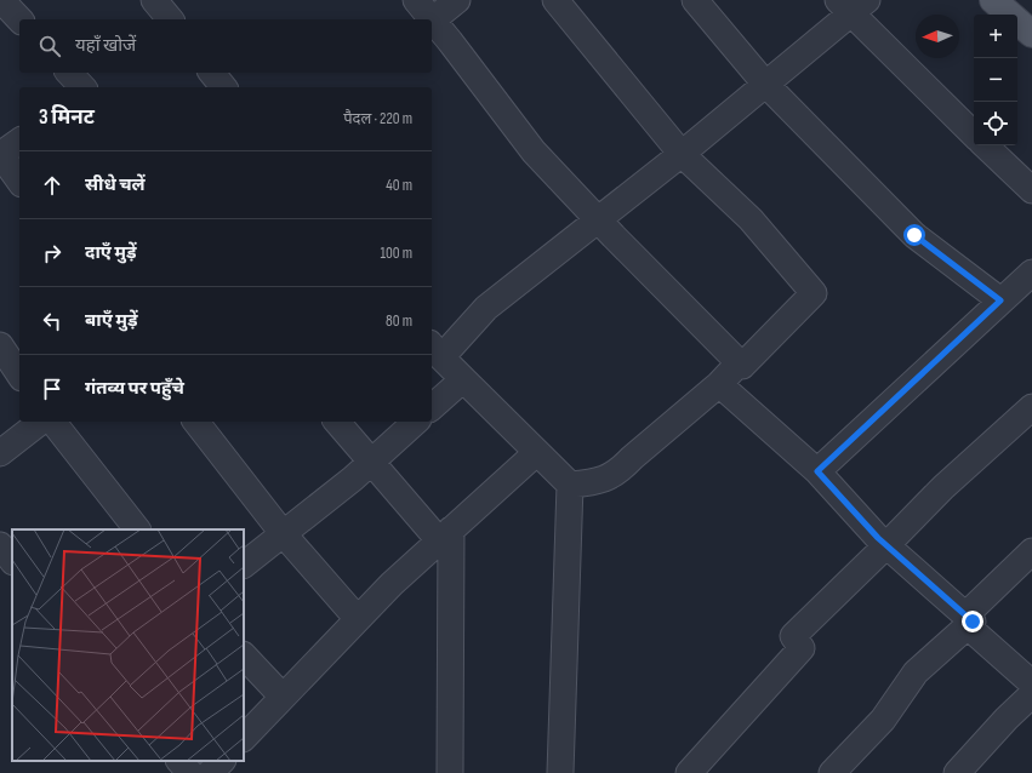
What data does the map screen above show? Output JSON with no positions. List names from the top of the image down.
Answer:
{
  "north": "left",
  "page": {
    "map_buttons": ["+", "−"],
    "search": "यहाँ खोजें",
    "heading": ["3 मिनट", "पैदल · 220 m"],
    "list": [
      ["सीधे चलें", "40 m"],
      ["दाएँ मुड़ें", "100 m"],
      ["बाएँ मुड़ें", "80 m"],
      "गंतव्य पर पहुँचे"
    ]
  }
}
